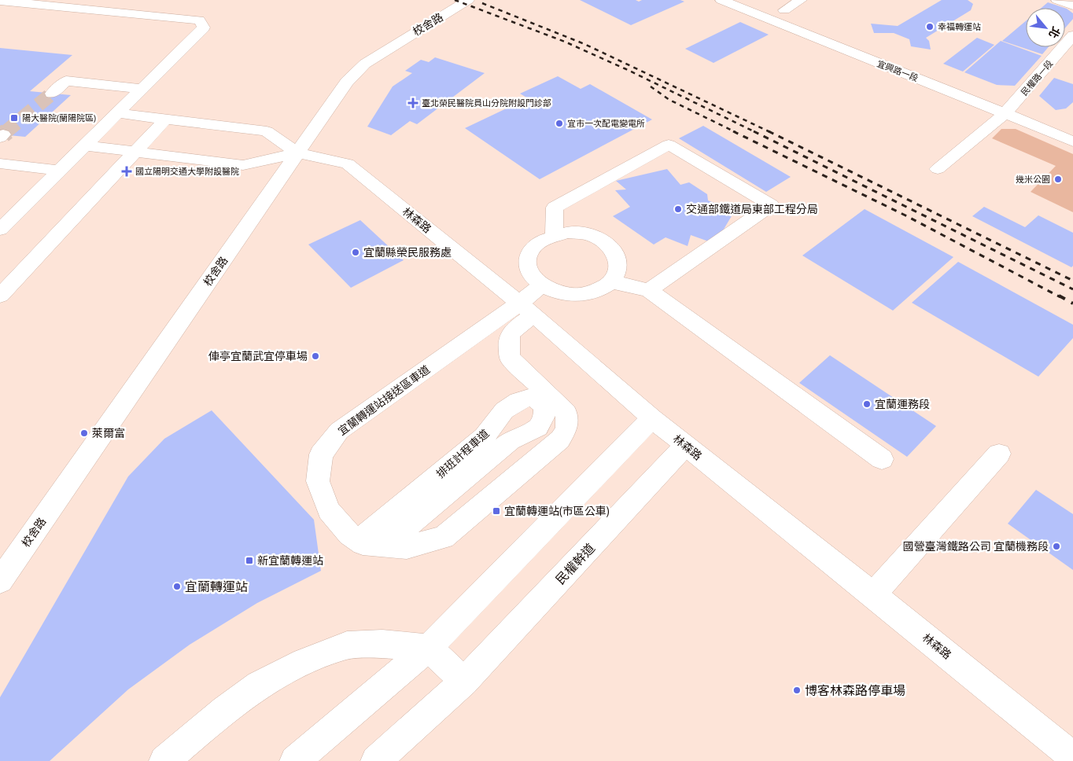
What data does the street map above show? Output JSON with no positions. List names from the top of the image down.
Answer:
{
  "streets": {
    "street": [
      "校舍路",
      "宜興路一段",
      "民權路一段",
      "林森路",
      "宜蘭轉運站接送區車道",
      "排班計程車道",
      "民權幹道"
    ]
  },
  "crossings": [
    ["校舍路", "林森路"],
    ["宜興路一段", "民權路一段"],
    ["林森路", "宜蘭轉運站接送區車道"],
    ["林森路", "民權幹道"],
    ["宜蘭轉運站接送區車道", "排班計程車道"]
  ],
  "places": {
    "other": [
      "幸福轉運站",
      "宜市一次配電變電所",
      "幾米公園",
      "交通部鐵道局東部工程分局",
      "宜蘭縣榮民服務處",
      "俥亭宜蘭武宜停車場",
      "宜蘭運務段",
      "萊爾富",
      "國營臺灣鐵路公司 宜蘭機務段",
      "宜蘭轉運站",
      "博客林森路停車場"
    ],
    "health": ["臺北榮民醫院員山分院附設門診部", "國立陽明交通大學附設醫院"],
    "transit": ["陽大醫院(蘭陽院區)", "宜蘭轉運站(市區公車)", "新宜蘭轉運站"]
  },
  "north": "bottom right"
}
